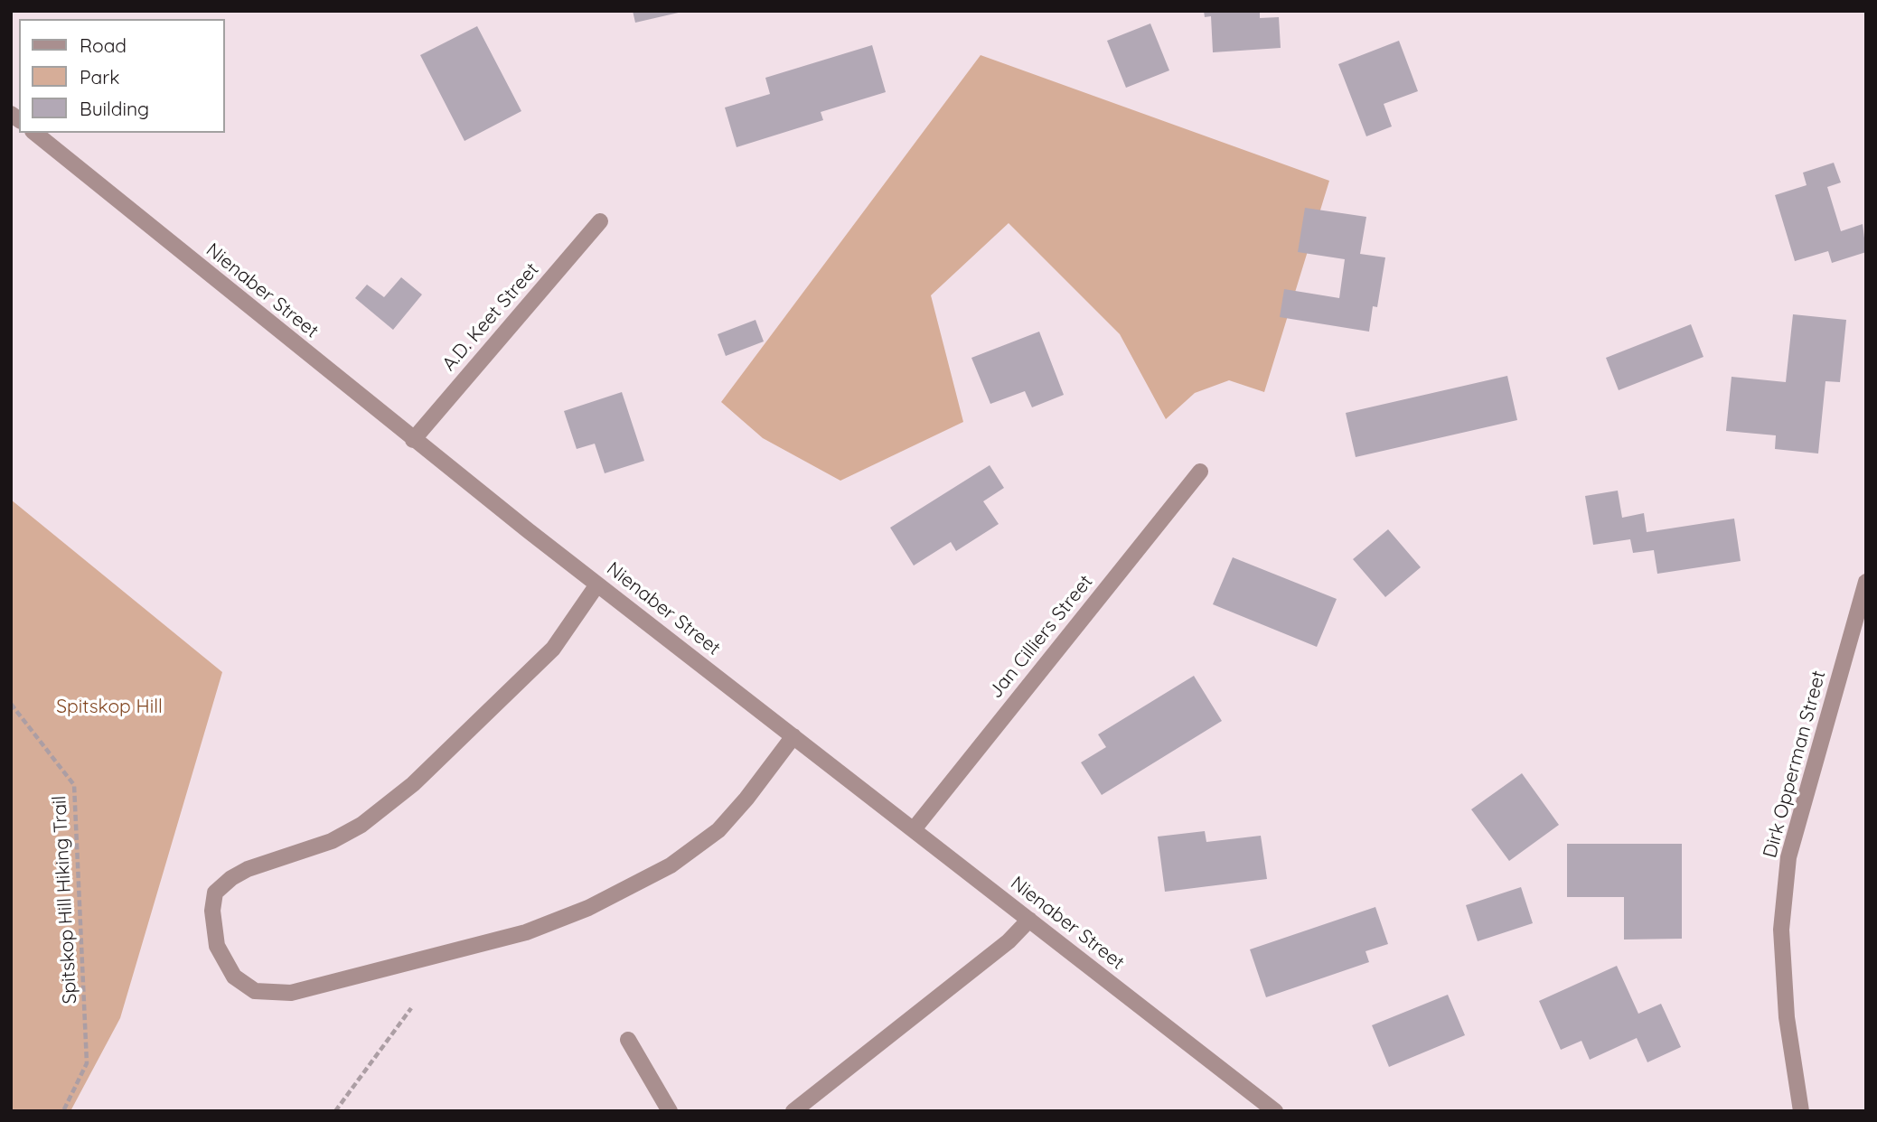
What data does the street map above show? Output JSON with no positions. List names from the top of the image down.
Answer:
{
  "streets": {
    "street": [
      "Nienaber Street",
      "A.D. Keet Street",
      "Jan Cilliers Street",
      "Dirk Opperman Street"
    ],
    "path": ["Spitskop Hill Hiking Trail"]
  },
  "crossings": [
    ["Nienaber Street", "A.D. Keet Street"],
    ["Nienaber Street", "Jan Cilliers Street"]
  ],
  "parks": ["Spitskop Hill"],
  "legend": ["Road", "Park", "Building"]
}
